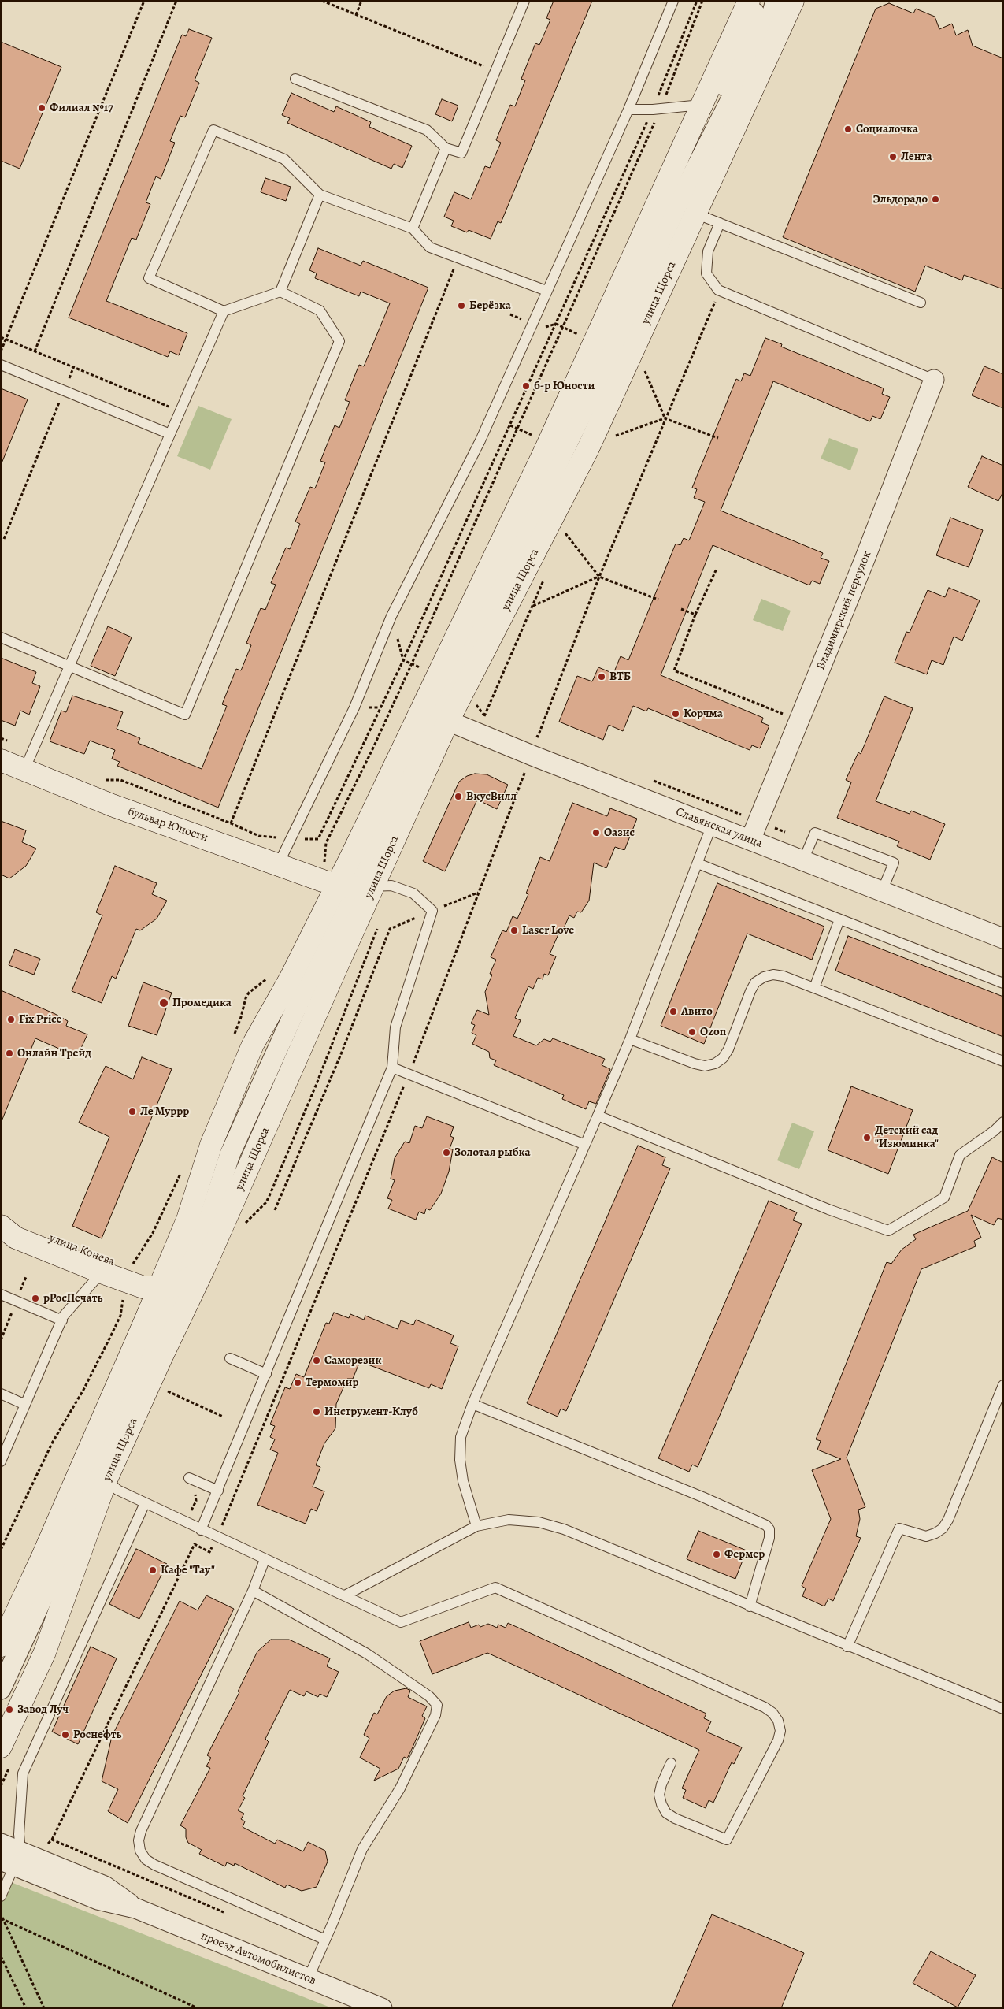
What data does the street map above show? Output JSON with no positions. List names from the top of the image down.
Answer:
{
  "streets": {
    "main road": ["улица Щорса", "бульвар Юности", "улица Конева"],
    "street": ["Владимирский переулок", "Славянская улица", "проезд Автомобилистов"]
  },
  "crossings": [
    ["улица Щорса", "бульвар Юности"],
    ["улица Щорса", "Славянская улица"],
    ["улица Щорса", "улица Конева"],
    ["Владимирский переулок", "Славянская улица"]
  ],
  "places": [
    "Филиал №17",
    "Социалочка",
    "Лента",
    "Эльдорадо",
    "Берёзка",
    "б-р Юности",
    "ВТБ",
    "Корчма",
    "ВкусВилл",
    "Оазис",
    "Laser Love",
    "Промедика",
    "Авито",
    "Fix Price",
    "Ozon",
    "Онлайн Трейд",
    "Ле'Муррр",
    "Детский сад \"Изюминка\"",
    "Золотая рыбка",
    "рРосПечать",
    "Саморезик",
    "Термомир",
    "Инструмент-Клуб",
    "Фермер",
    "Кафе \"Тау\"",
    "Завод Луч",
    "Роснефть"
  ]
}
